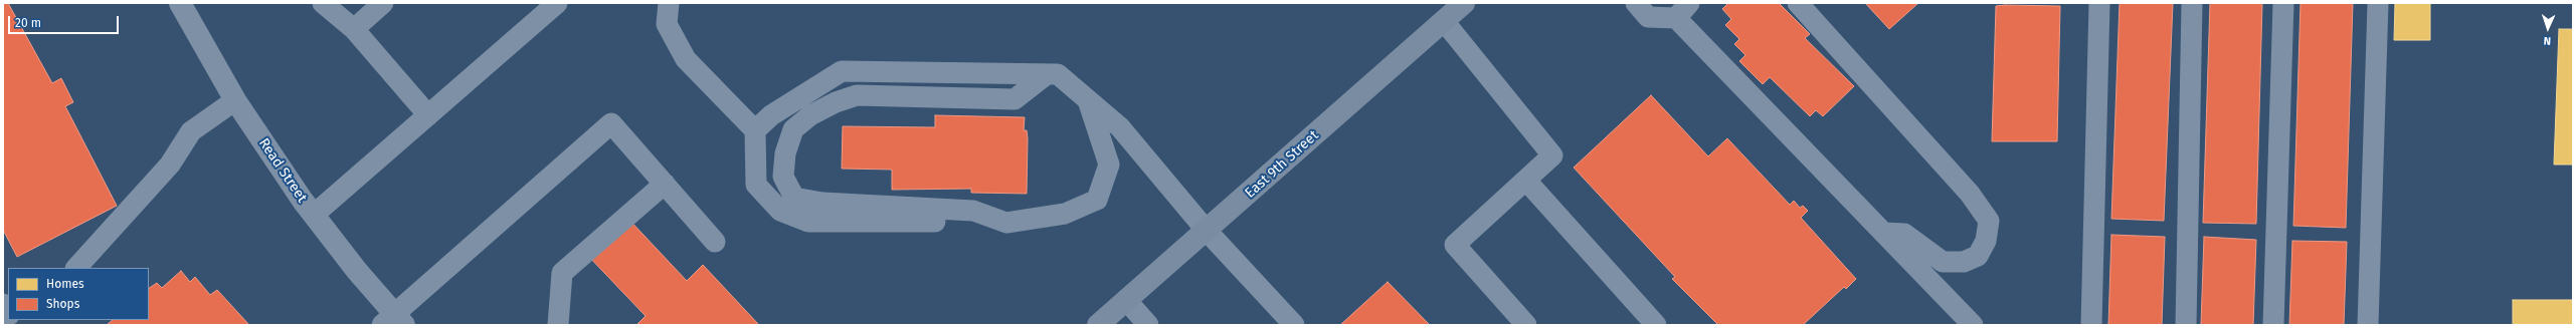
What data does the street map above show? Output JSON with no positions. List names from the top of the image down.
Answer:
{
  "streets": {
    "main road": ["East 9th Street"],
    "street": ["Read Street"]
  },
  "legend": ["Homes", "Shops"],
  "scale_bar": "20 m",
  "north": "bottom"
}
